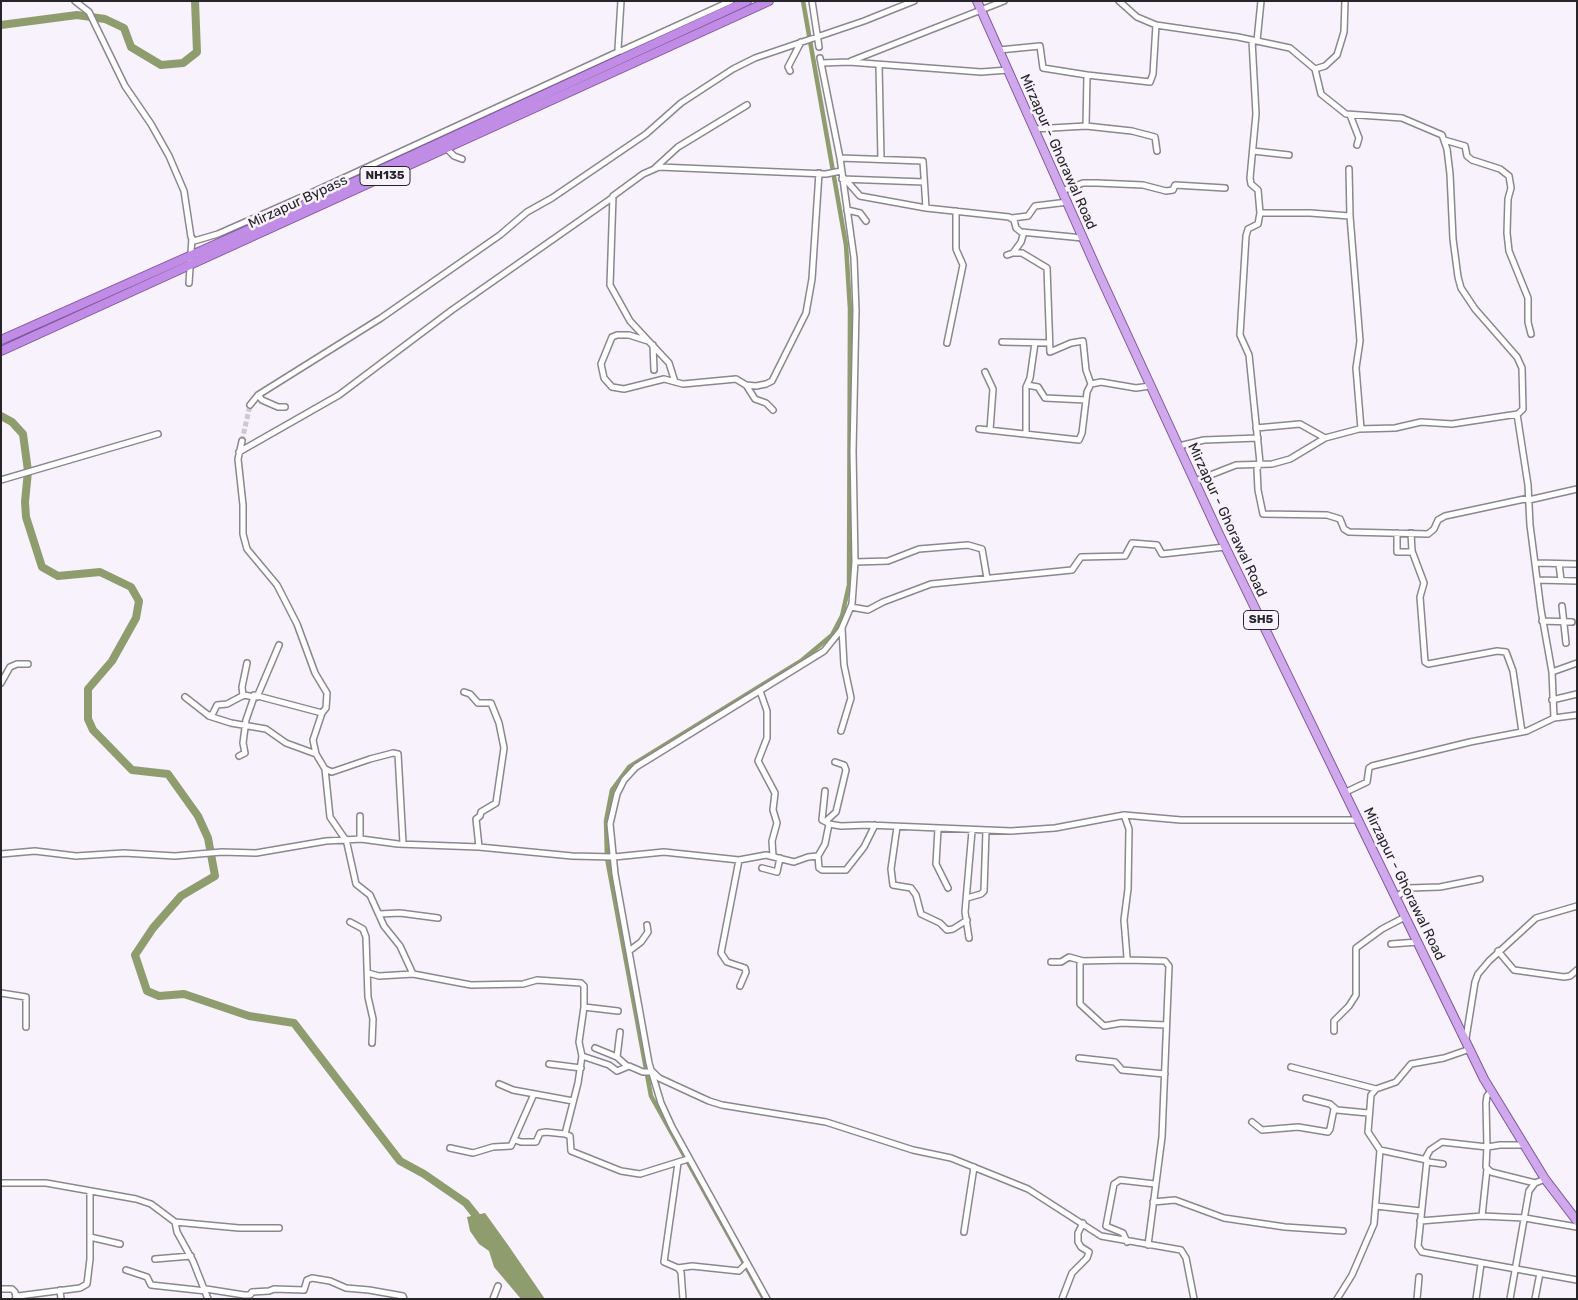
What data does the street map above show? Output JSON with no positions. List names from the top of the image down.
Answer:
{
  "streets": {
    "highway": ["NH135", "Mirzapur Bypass"],
    "main road": ["Mirzapur - Ghorawal Road", "SH5"]
  }
}
